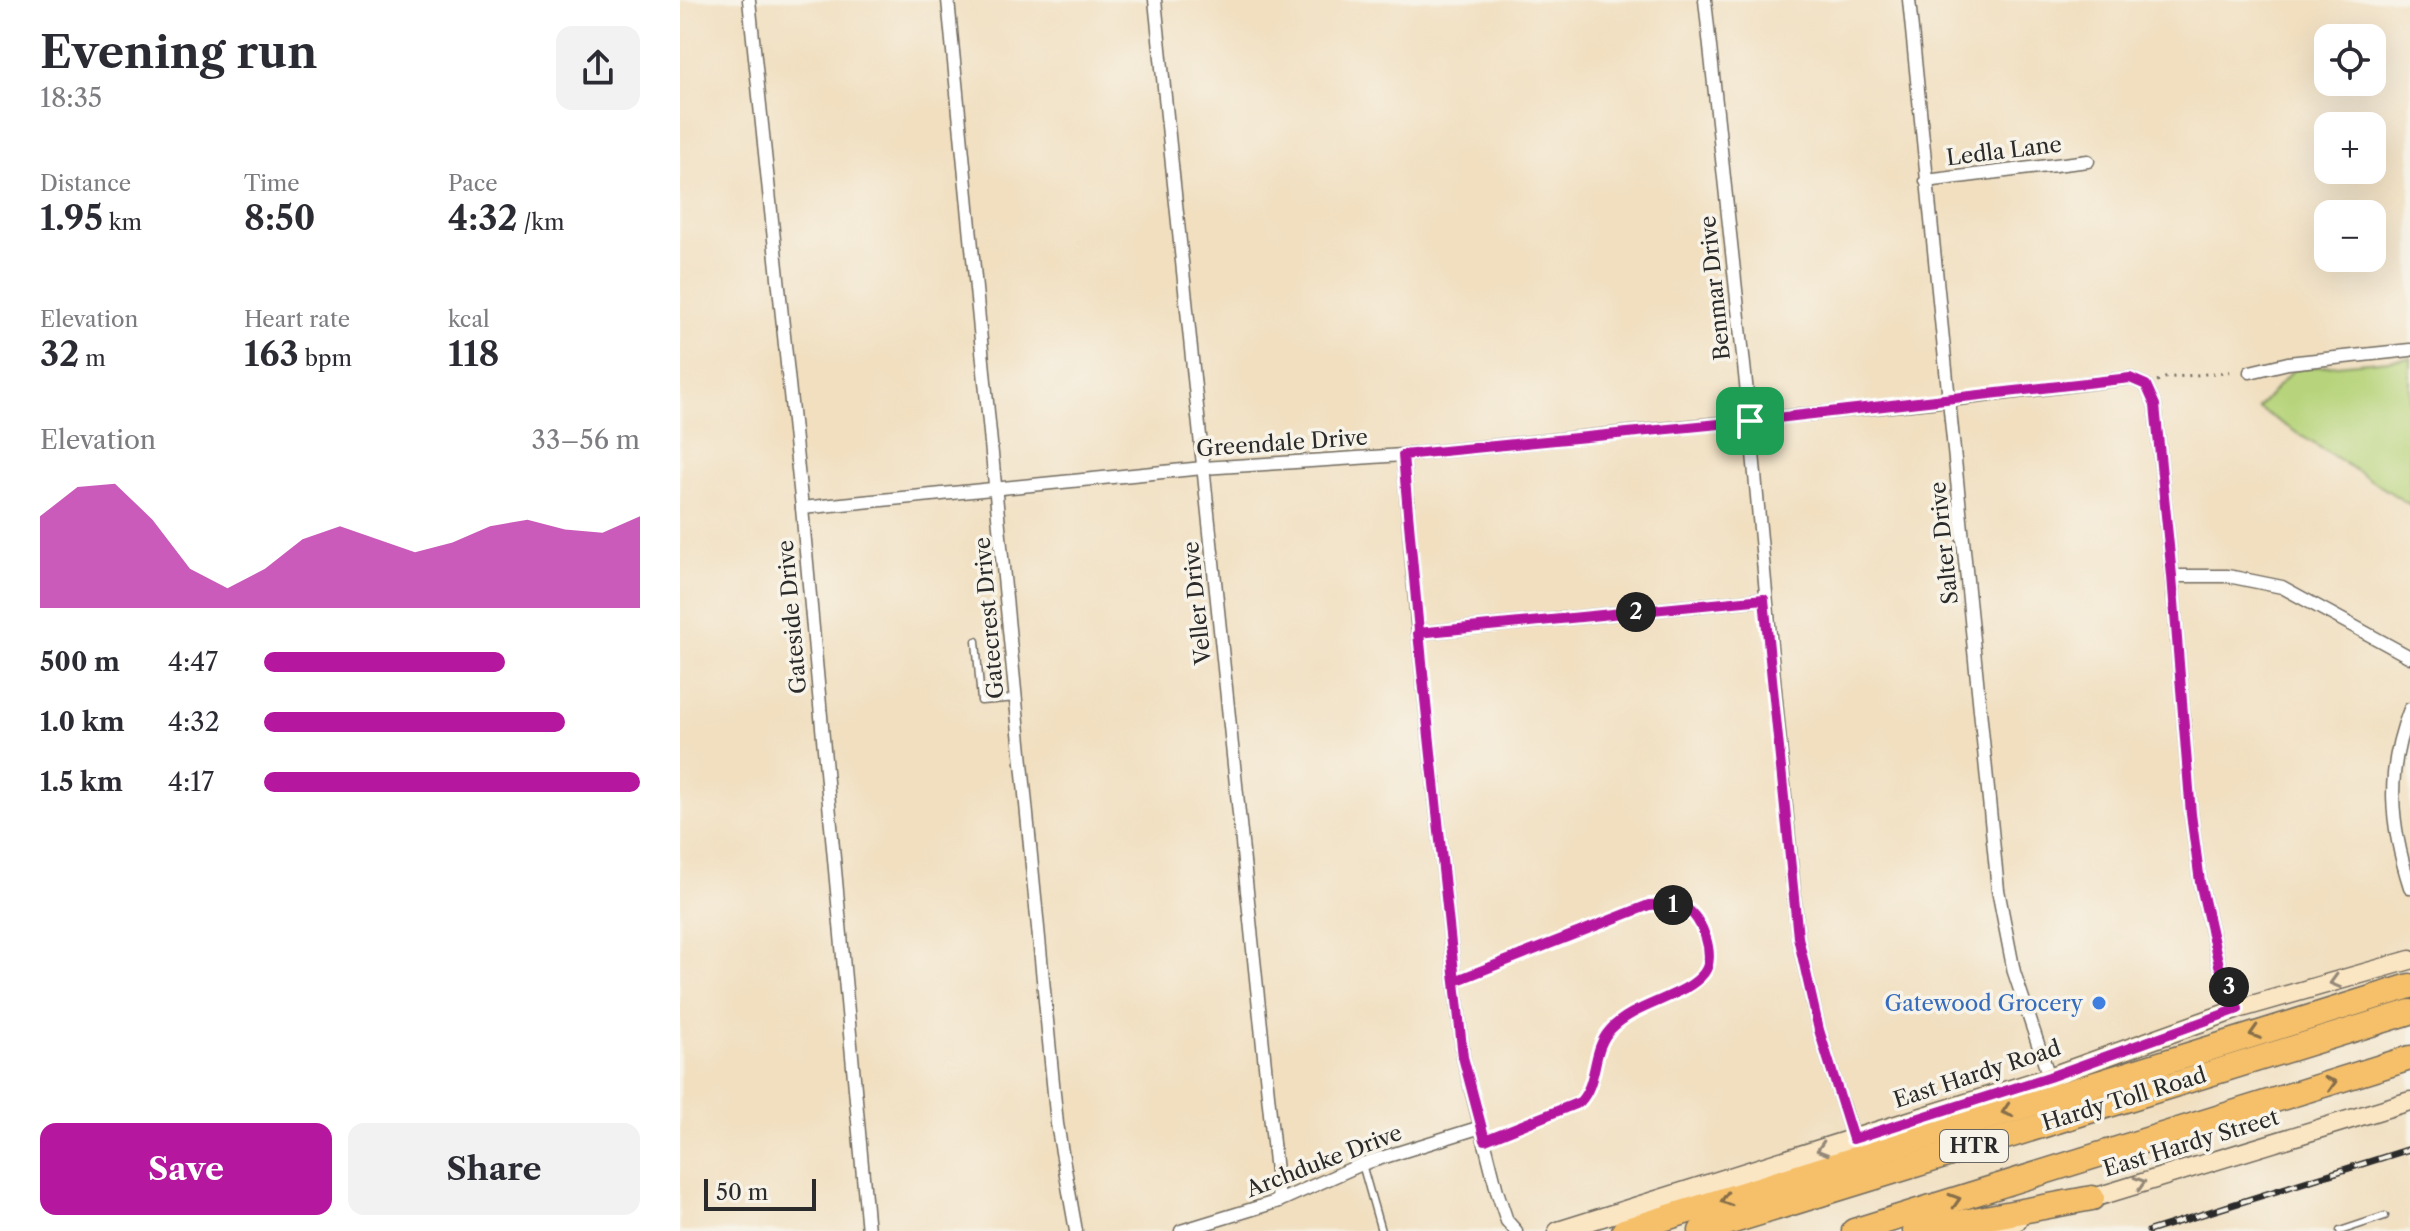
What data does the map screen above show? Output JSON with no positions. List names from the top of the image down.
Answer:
{
  "streets": {
    "highway": ["Hardy Toll Road", "HTR"],
    "main road": ["East Hardy Road", "East Hardy Street"],
    "street": [
      "Ledla Lane",
      "Benmar Drive",
      "Greendale Drive",
      "Salter Drive",
      "Veller Drive",
      "Gateside Drive",
      "Gatecrest Drive",
      "Archduke Drive"
    ]
  },
  "crossings": [
    ["Ledla Lane", "Salter Drive"],
    ["Benmar Drive", "Greendale Drive"],
    ["Benmar Drive", "East Hardy Road"],
    ["Greendale Drive", "Salter Drive"],
    ["Greendale Drive", "Veller Drive"],
    ["Greendale Drive", "Gateside Drive"],
    ["Greendale Drive", "Gatecrest Drive"],
    ["Salter Drive", "East Hardy Road"],
    ["Veller Drive", "Archduke Drive"]
  ],
  "one_way": ["East Hardy Road", "East Hardy Street"],
  "places": ["Gatewood Grocery"],
  "scale_bar": "50 m",
  "page": {
    "heading": ["Evening run", "18:35"],
    "map_buttons": ["+", "−"],
    "stats": [
      ["Distance", "1.95 km"],
      ["Time", "8:50"],
      ["Pace", "4:32 /km"],
      ["Elevation", "32 m"],
      ["Heart rate", "163 bpm"],
      ["kcal", "118"]
    ],
    "chart": ["Elevation", "33–56 m"],
    "pins": ["2", "1", "3"],
    "list": [
      {
        "name": "500 m",
        "note": "4:47"
      },
      {
        "name": "1.0 km",
        "note": "4:32"
      },
      {
        "name": "1.5 km",
        "note": "4:17"
      }
    ],
    "buttons": ["Save", "Share"],
    "scale": "50 m"
  }
}
